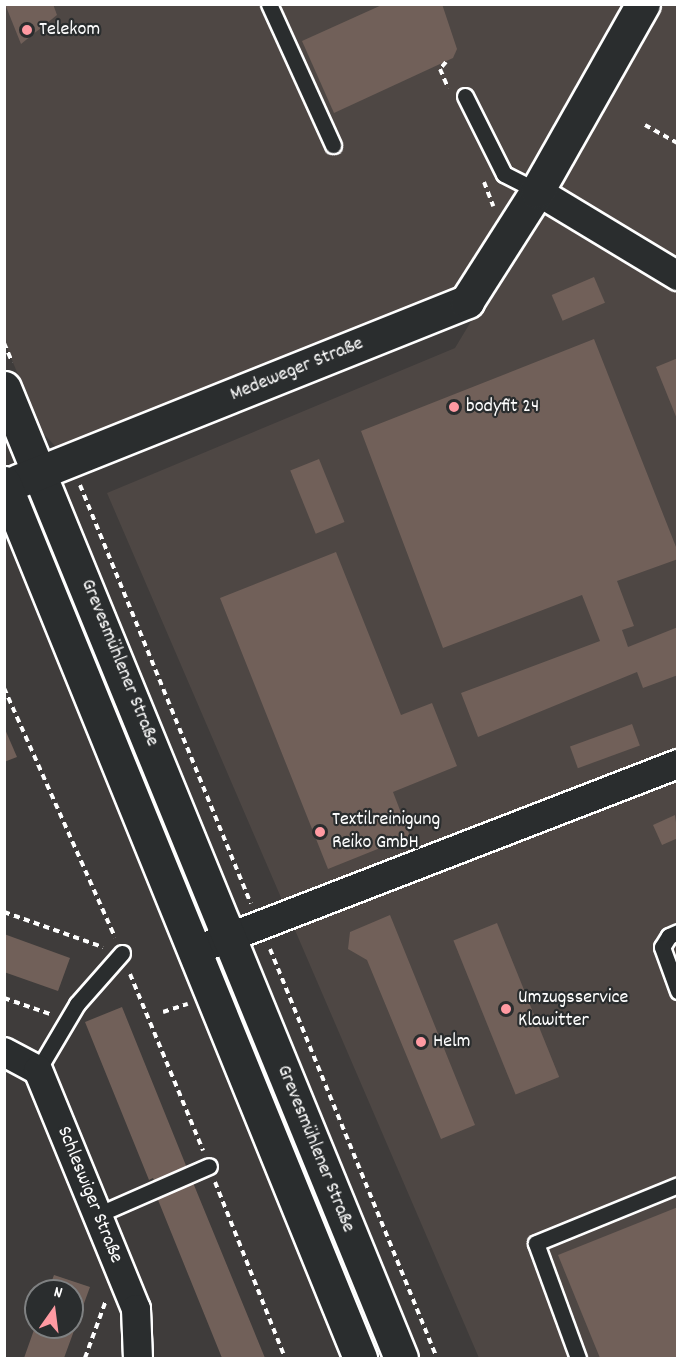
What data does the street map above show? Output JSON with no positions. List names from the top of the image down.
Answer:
{
  "streets": {
    "street": ["Medeweger Straße", "Grevesmühlener Straße", "Schleswiger Straße"]
  },
  "crossings": [
    ["Medeweger Straße", "Grevesmühlener Straße"]
  ],
  "places": [
    "Telekom",
    "bodyfit 24",
    "Textilreinigung Reiko GmbH",
    "Umzugsservice Klawitter",
    "Helm"
  ],
  "north": "top"
}
